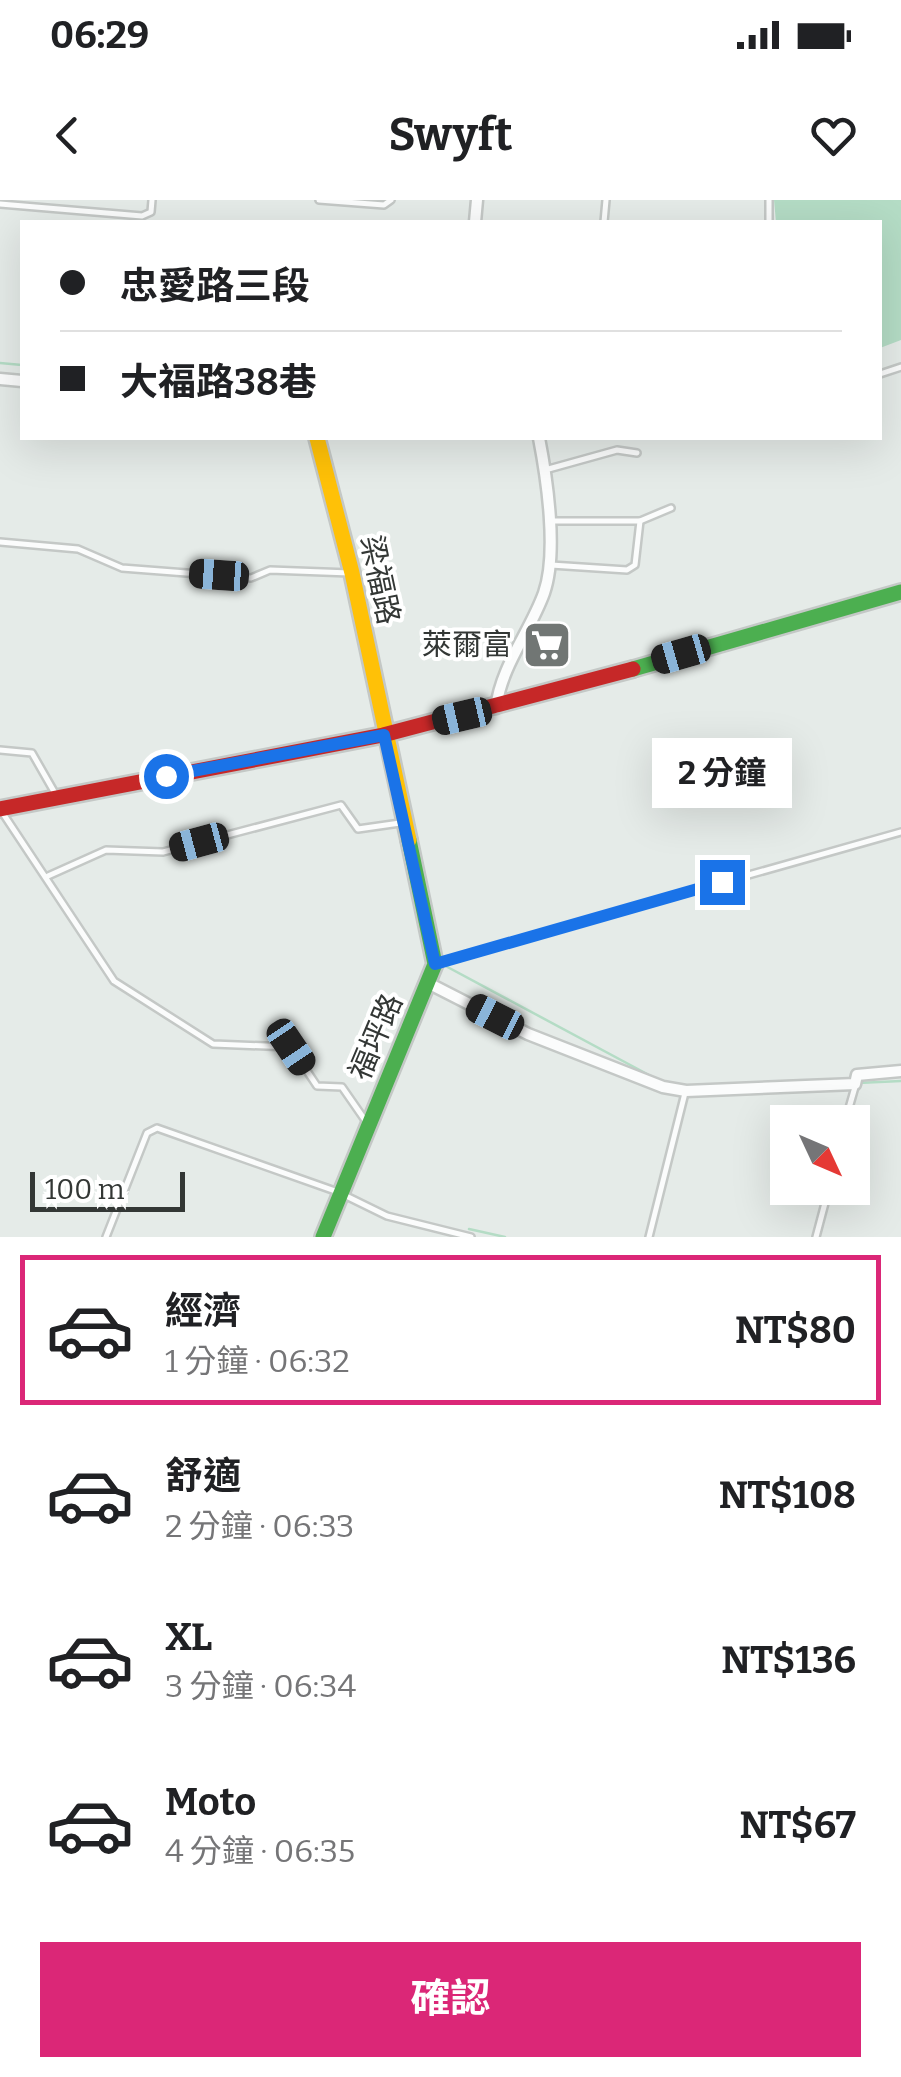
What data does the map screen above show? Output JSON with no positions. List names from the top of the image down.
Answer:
{
  "streets": {
    "main road": ["梁福路", "福坪路"]
  },
  "places": {
    "supermarket": ["萊爾富"]
  },
  "scale_bar": "100 m",
  "north": "bottom right",
  "page": {
    "status": "06:29",
    "header": "Swyft",
    "banner": ["忠愛路三段", "大福路38巷"],
    "bubble": "2 分鐘",
    "scale": "100 m",
    "list": [
      {
        "name": "經濟",
        "note": "1 分鐘 · 06:32",
        "value": "NT$80"
      },
      {
        "name": "舒適",
        "note": "2 分鐘 · 06:33",
        "value": "NT$108"
      },
      {
        "name": "XL",
        "note": "3 分鐘 · 06:34",
        "value": "NT$136"
      },
      {
        "name": "Moto",
        "note": "4 分鐘 · 06:35",
        "value": "NT$67"
      }
    ],
    "buttons": "確認"
  }
}
